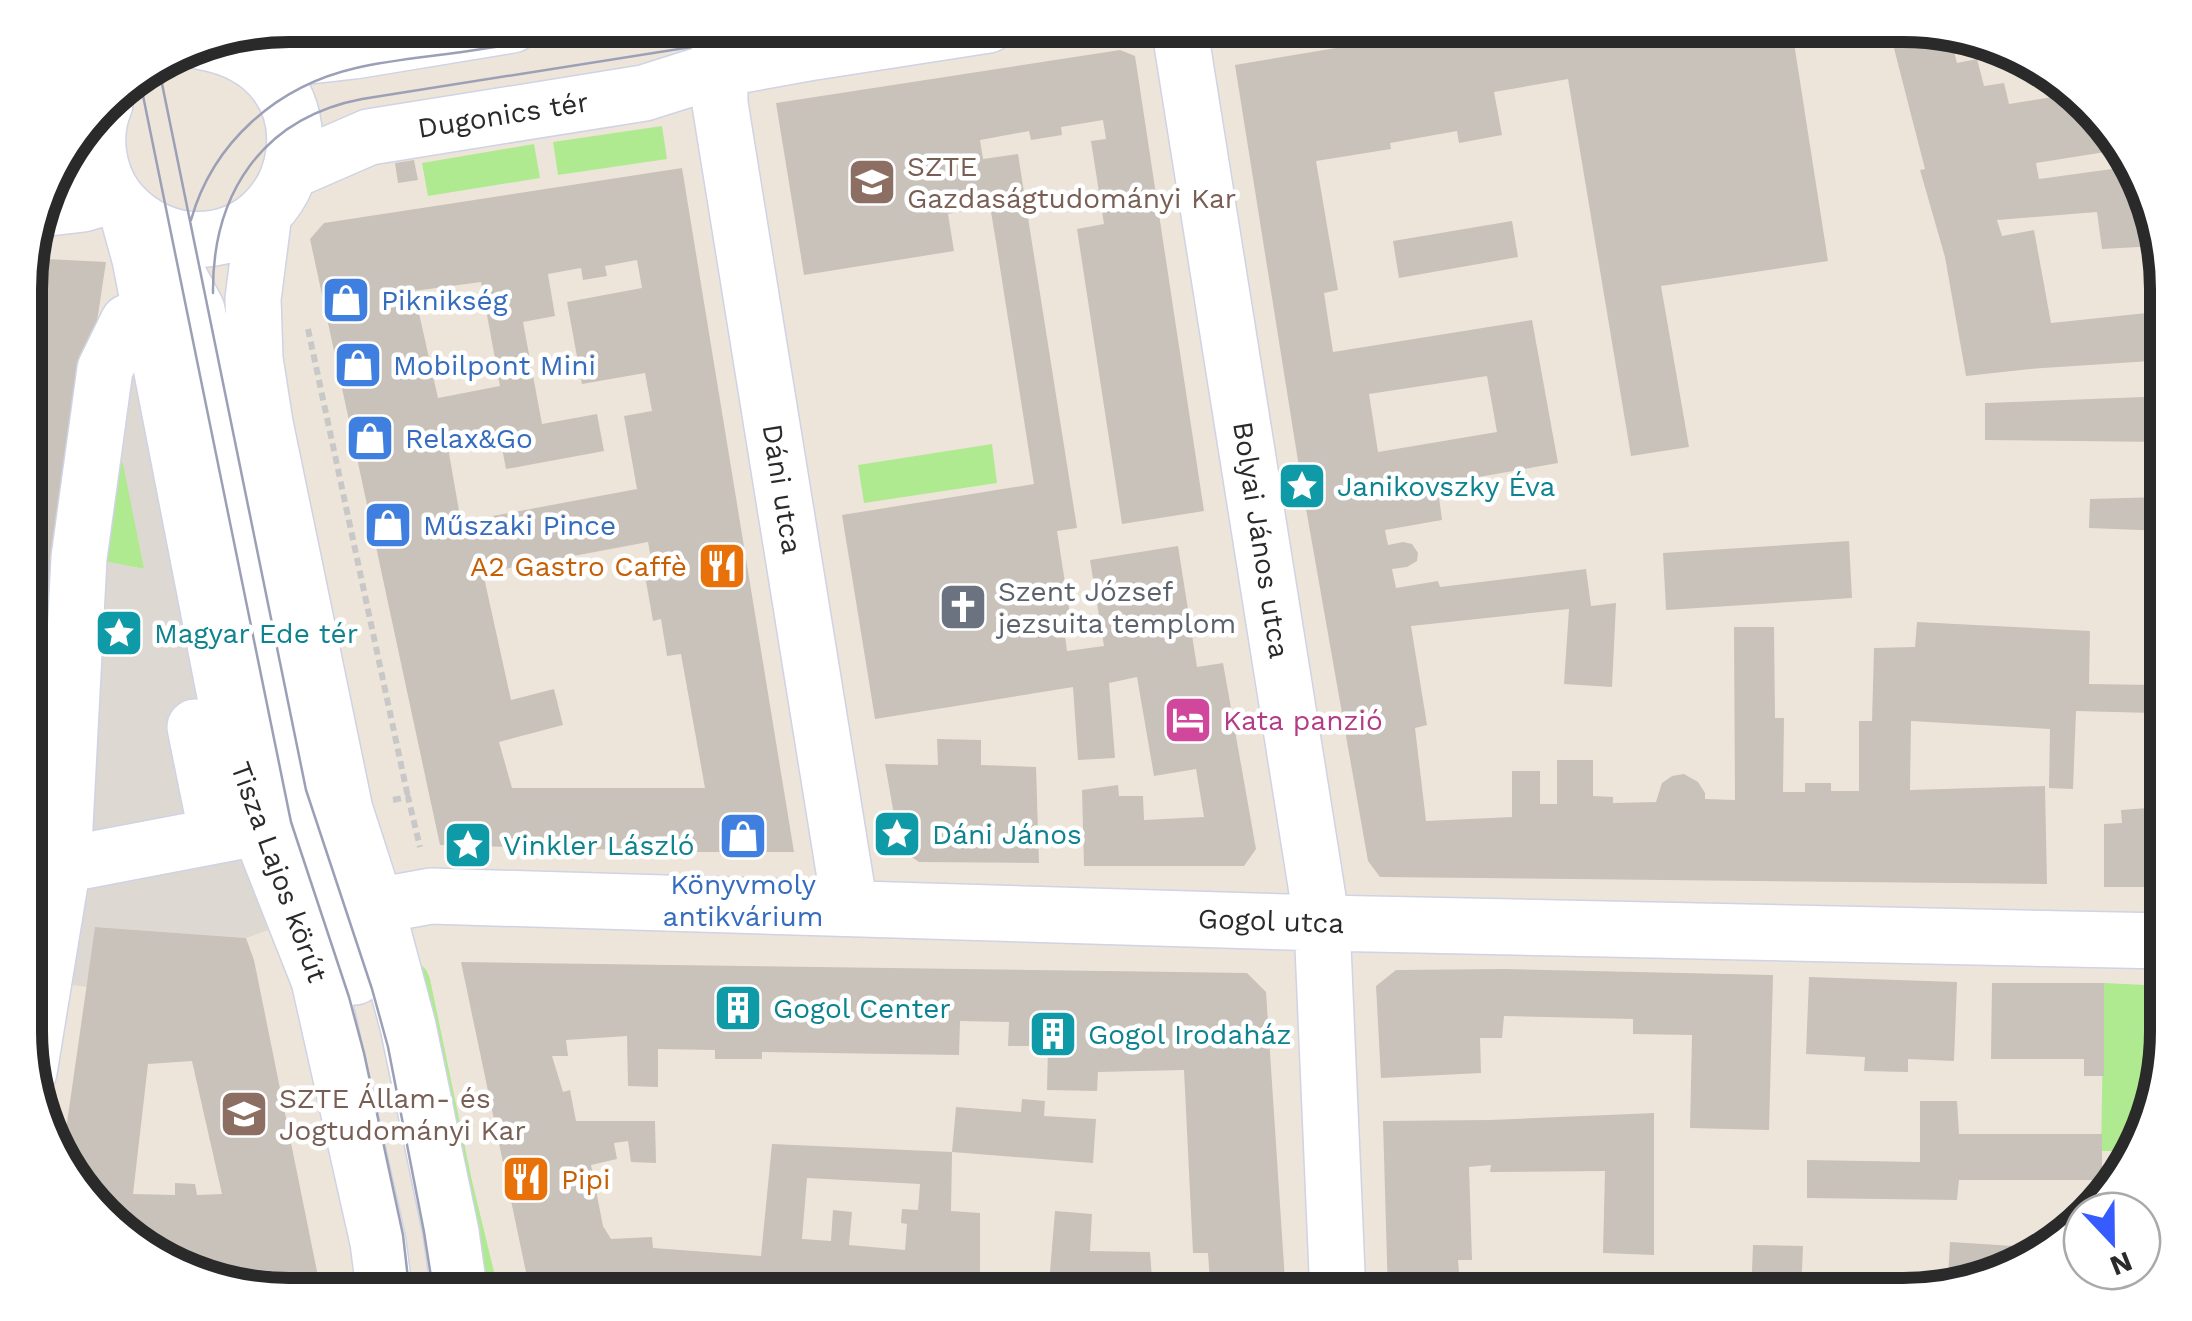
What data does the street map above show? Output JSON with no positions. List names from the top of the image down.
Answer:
{
  "streets": {
    "street": [
      "Dugonics tér",
      "Dáni utca",
      "Bolyai János utca",
      "Tisza Lajos körút",
      "Gogol utca"
    ]
  },
  "crossings": [
    ["Dugonics tér", "Dáni utca"],
    ["Dugonics tér", "Tisza Lajos körút"],
    ["Dáni utca", "Gogol utca"],
    ["Bolyai János utca", "Gogol utca"],
    ["Tisza Lajos körút", "Gogol utca"]
  ],
  "places": {
    "school or university": ["SZTE Gazdaságtudományi Kar", "SZTE Állam- és Jogtudományi Kar"],
    "shop": [
      "Piknikség",
      "Mobilpont Mini",
      "Relax&Go",
      "Műszaki Pince",
      "Könyvmoly antikvárium"
    ],
    "place": [
      "Janikovszky Éva",
      "Magyar Ede tér",
      "Dáni János",
      "Vinkler László"
    ],
    "restaurant": ["A2 Gastro Caffè", "Pipi"],
    "church": ["Szent József jezsuita templom"],
    "hotel": ["Kata panzió"],
    "building": ["Gogol Center", "Gogol Irodaház"]
  },
  "north": "bottom"
}
